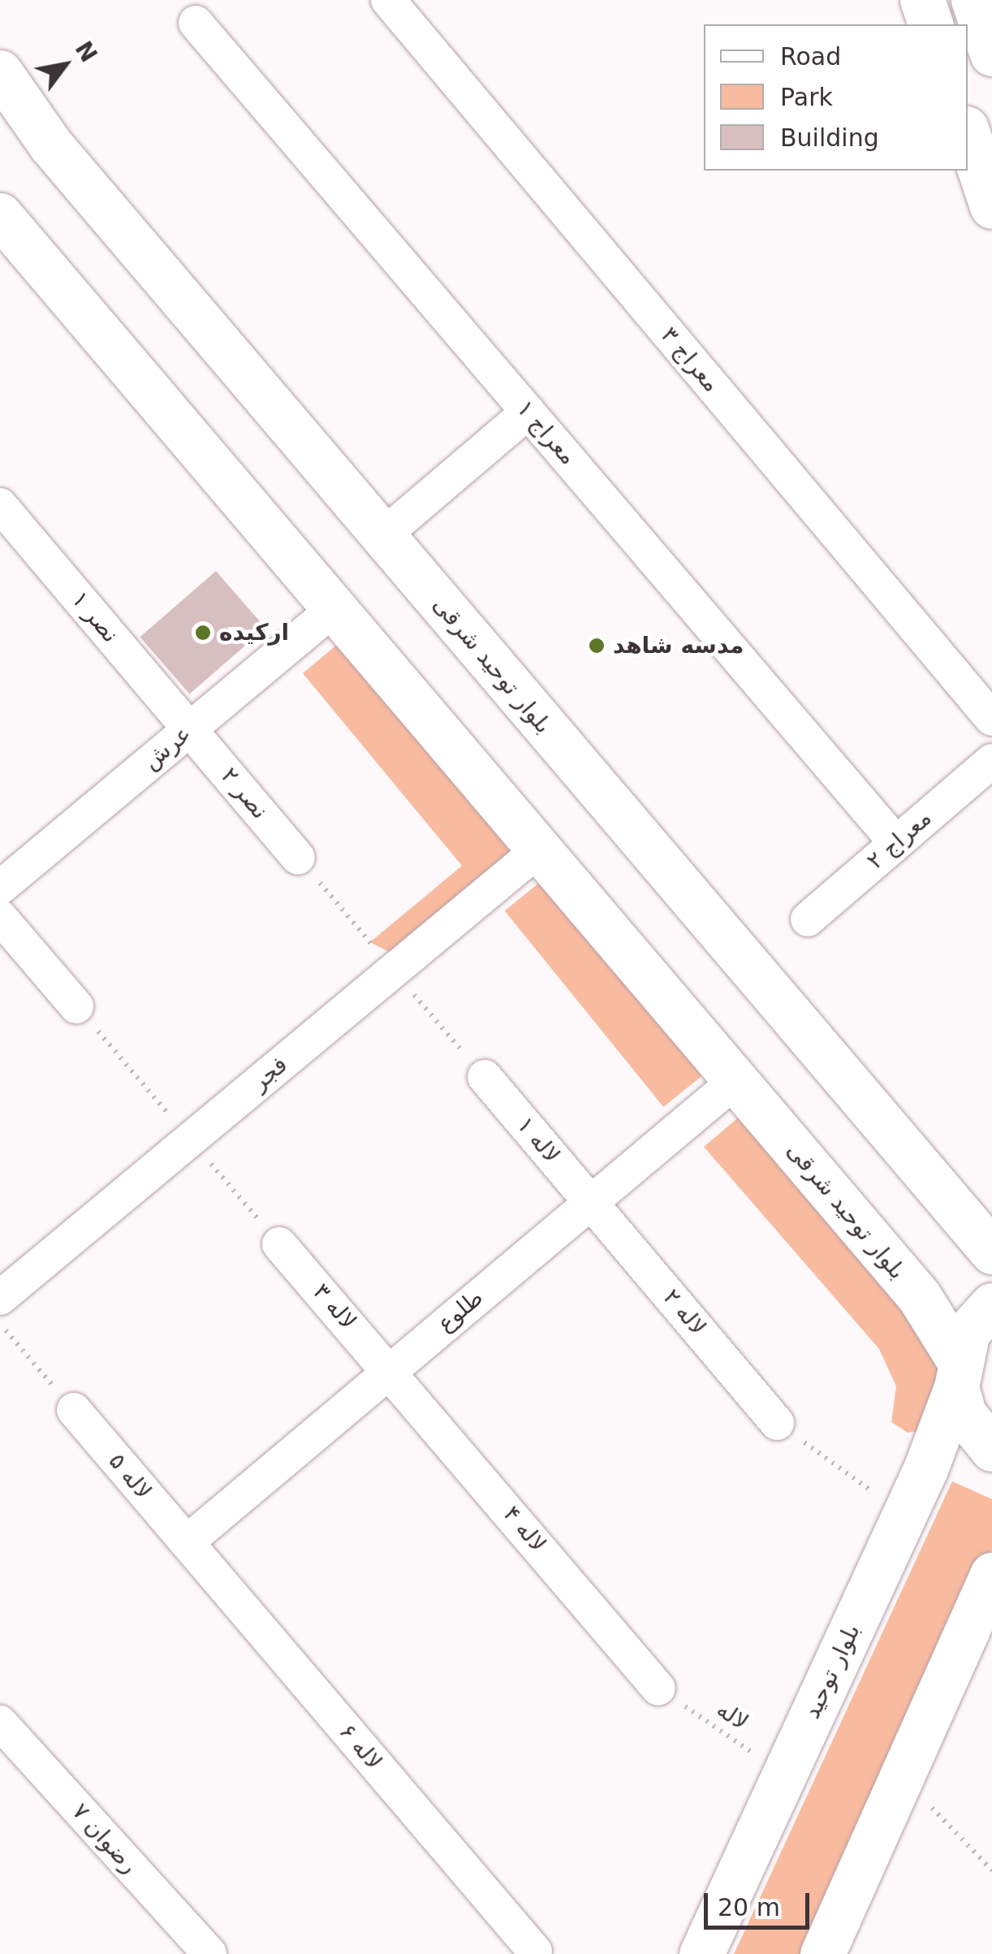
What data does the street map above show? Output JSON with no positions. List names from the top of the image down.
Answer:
{
  "streets": {
    "street": [
      "معراج ۳",
      "معراج ۱",
      "نصر ۱",
      "بلوار توحید شرقی",
      "عرش",
      "نصر ۲",
      "معراج ۲",
      "فجر",
      "لاله ۱",
      "لاله ۳",
      "طلوع",
      "لاله ۲",
      "لاله ۵",
      "لاله ۴",
      "بلوار توحید",
      "لاله ۶",
      "رضوان ۷"
    ],
    "path": ["لاله"]
  },
  "crossings": [
    ["معراج ۱", "معراج ۲"],
    ["نصر ۱", "عرش"],
    ["نصر ۱", "نصر ۲"],
    ["بلوار توحید شرقی", "عرش"],
    ["بلوار توحید شرقی", "فجر"],
    ["بلوار توحید شرقی", "طلوع"],
    ["بلوار توحید شرقی", "بلوار توحید"],
    ["عرش", "نصر ۲"],
    ["لاله ۱", "طلوع"],
    ["لاله ۱", "لاله ۲"],
    ["لاله ۳", "طلوع"],
    ["لاله ۳", "لاله ۴"],
    ["طلوع", "لاله ۲"],
    ["طلوع", "لاله ۵"],
    ["طلوع", "لاله ۴"],
    ["طلوع", "لاله ۶"],
    ["لاله ۵", "لاله ۶"],
    ["لاله ۴", "لاله"],
    ["بلوار توحید", "لاله"]
  ],
  "places": ["ارکیده", "مدسه شاهد"],
  "legend": ["Road", "Park", "Building"],
  "scale_bar": "20 m",
  "north": "top right"
}
